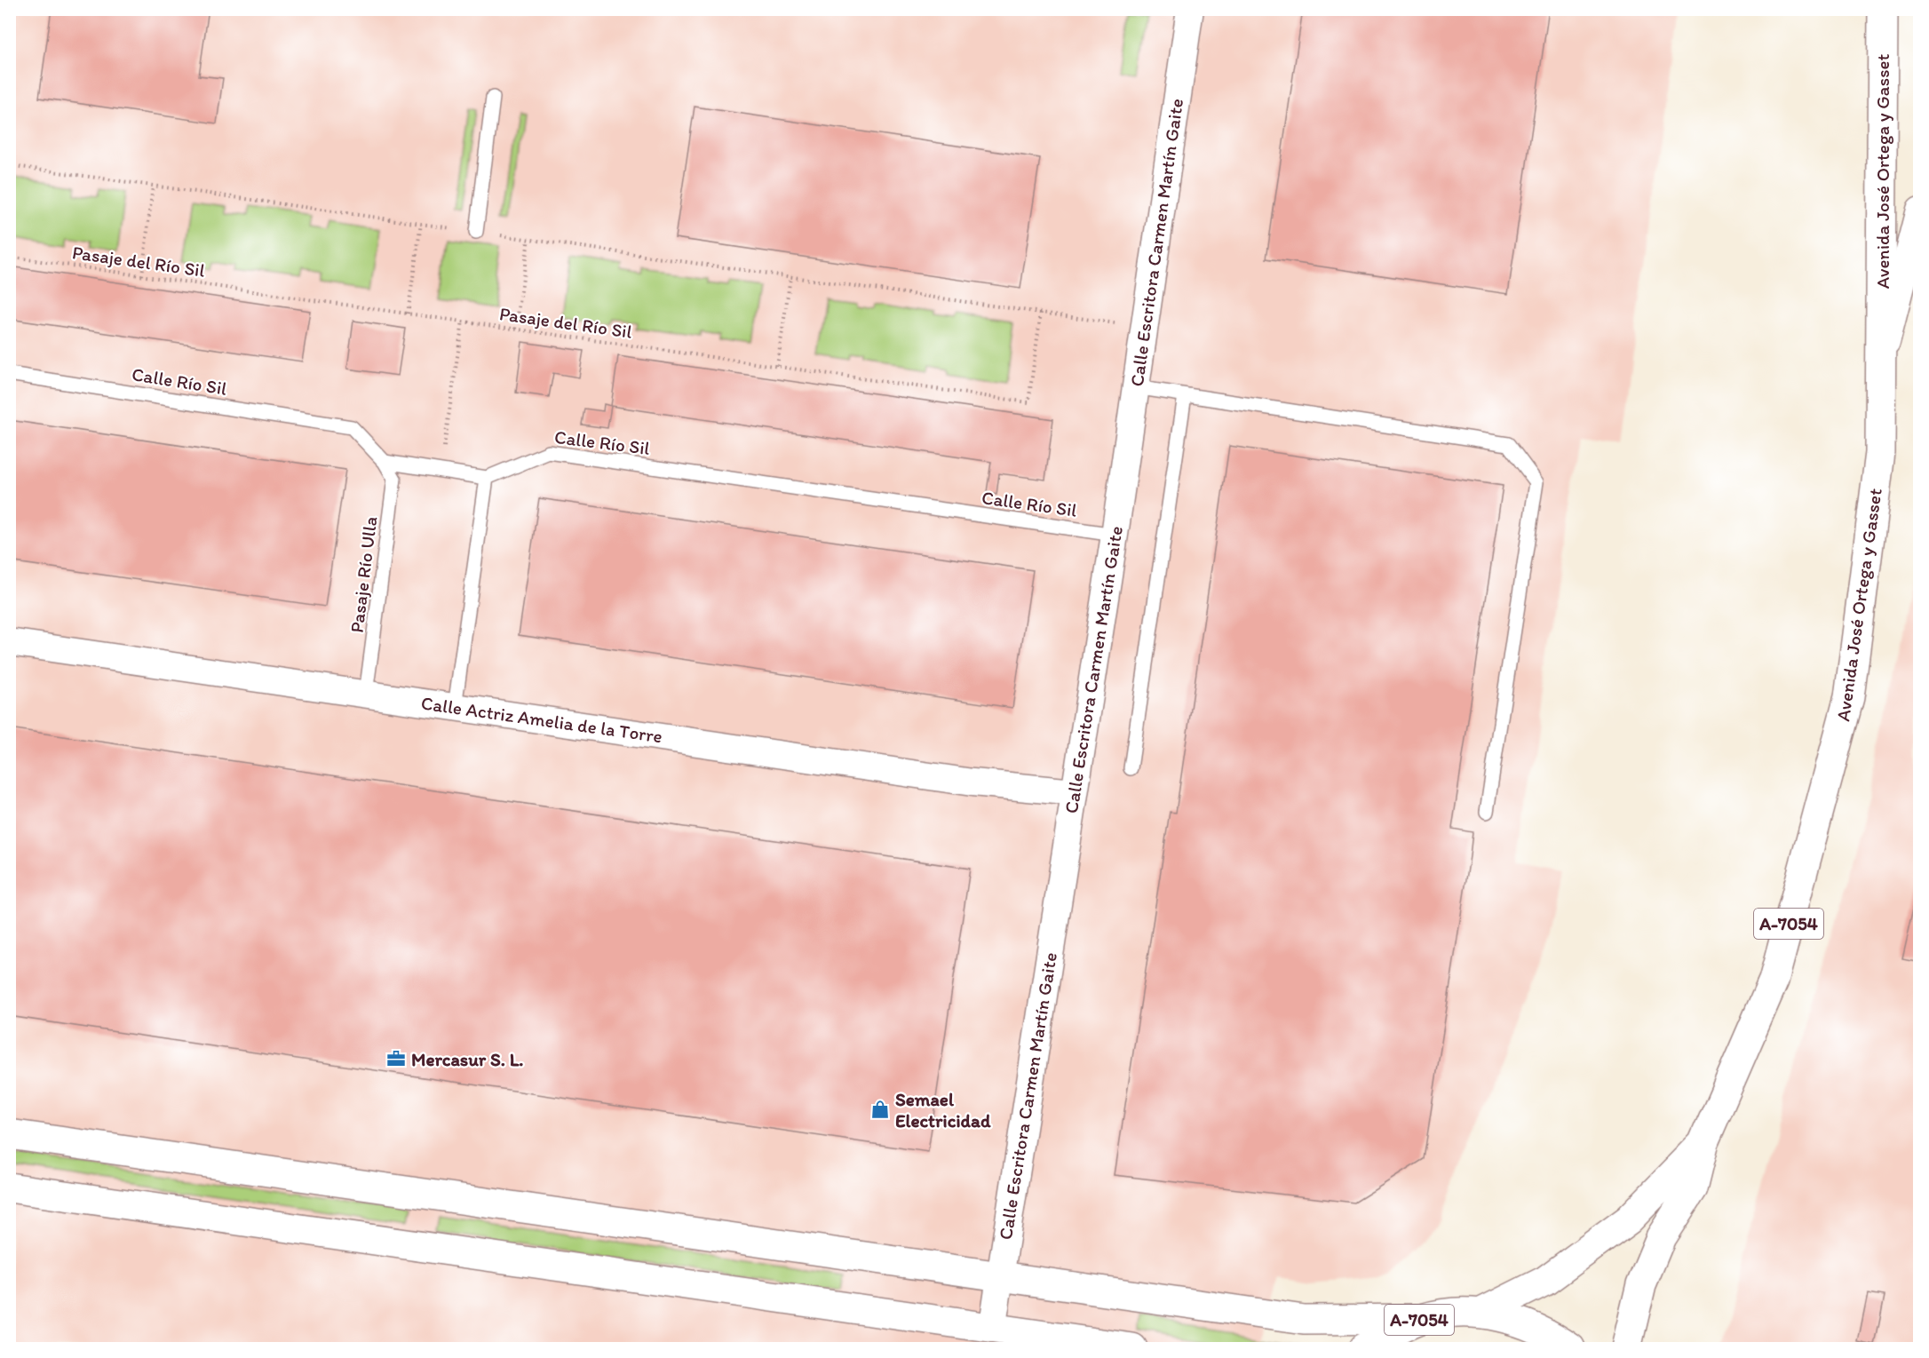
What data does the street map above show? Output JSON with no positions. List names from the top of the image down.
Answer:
{
  "streets": {
    "street": [
      "Avenida José Ortega y Gasset",
      "Calle Escritora Carmen Martín Gaite",
      "Calle Actriz Amelia de la Torre",
      "A-7054"
    ],
    "lane": ["Calle Río Sil", "Pasaje Río Ulla"],
    "path": ["Pasaje del Río Sil"]
  },
  "crossings": [
    ["Avenida José Ortega y Gasset", "A-7054"],
    ["Calle Escritora Carmen Martín Gaite", "Calle Río Sil"],
    ["Calle Escritora Carmen Martín Gaite", "Calle Actriz Amelia de la Torre"],
    ["Calle Río Sil", "Pasaje Río Ulla"],
    ["Pasaje Río Ulla", "Calle Actriz Amelia de la Torre"]
  ],
  "places": {
    "office": ["Mercasur S. L."],
    "shop": ["Semael Electricidad"]
  }
}
